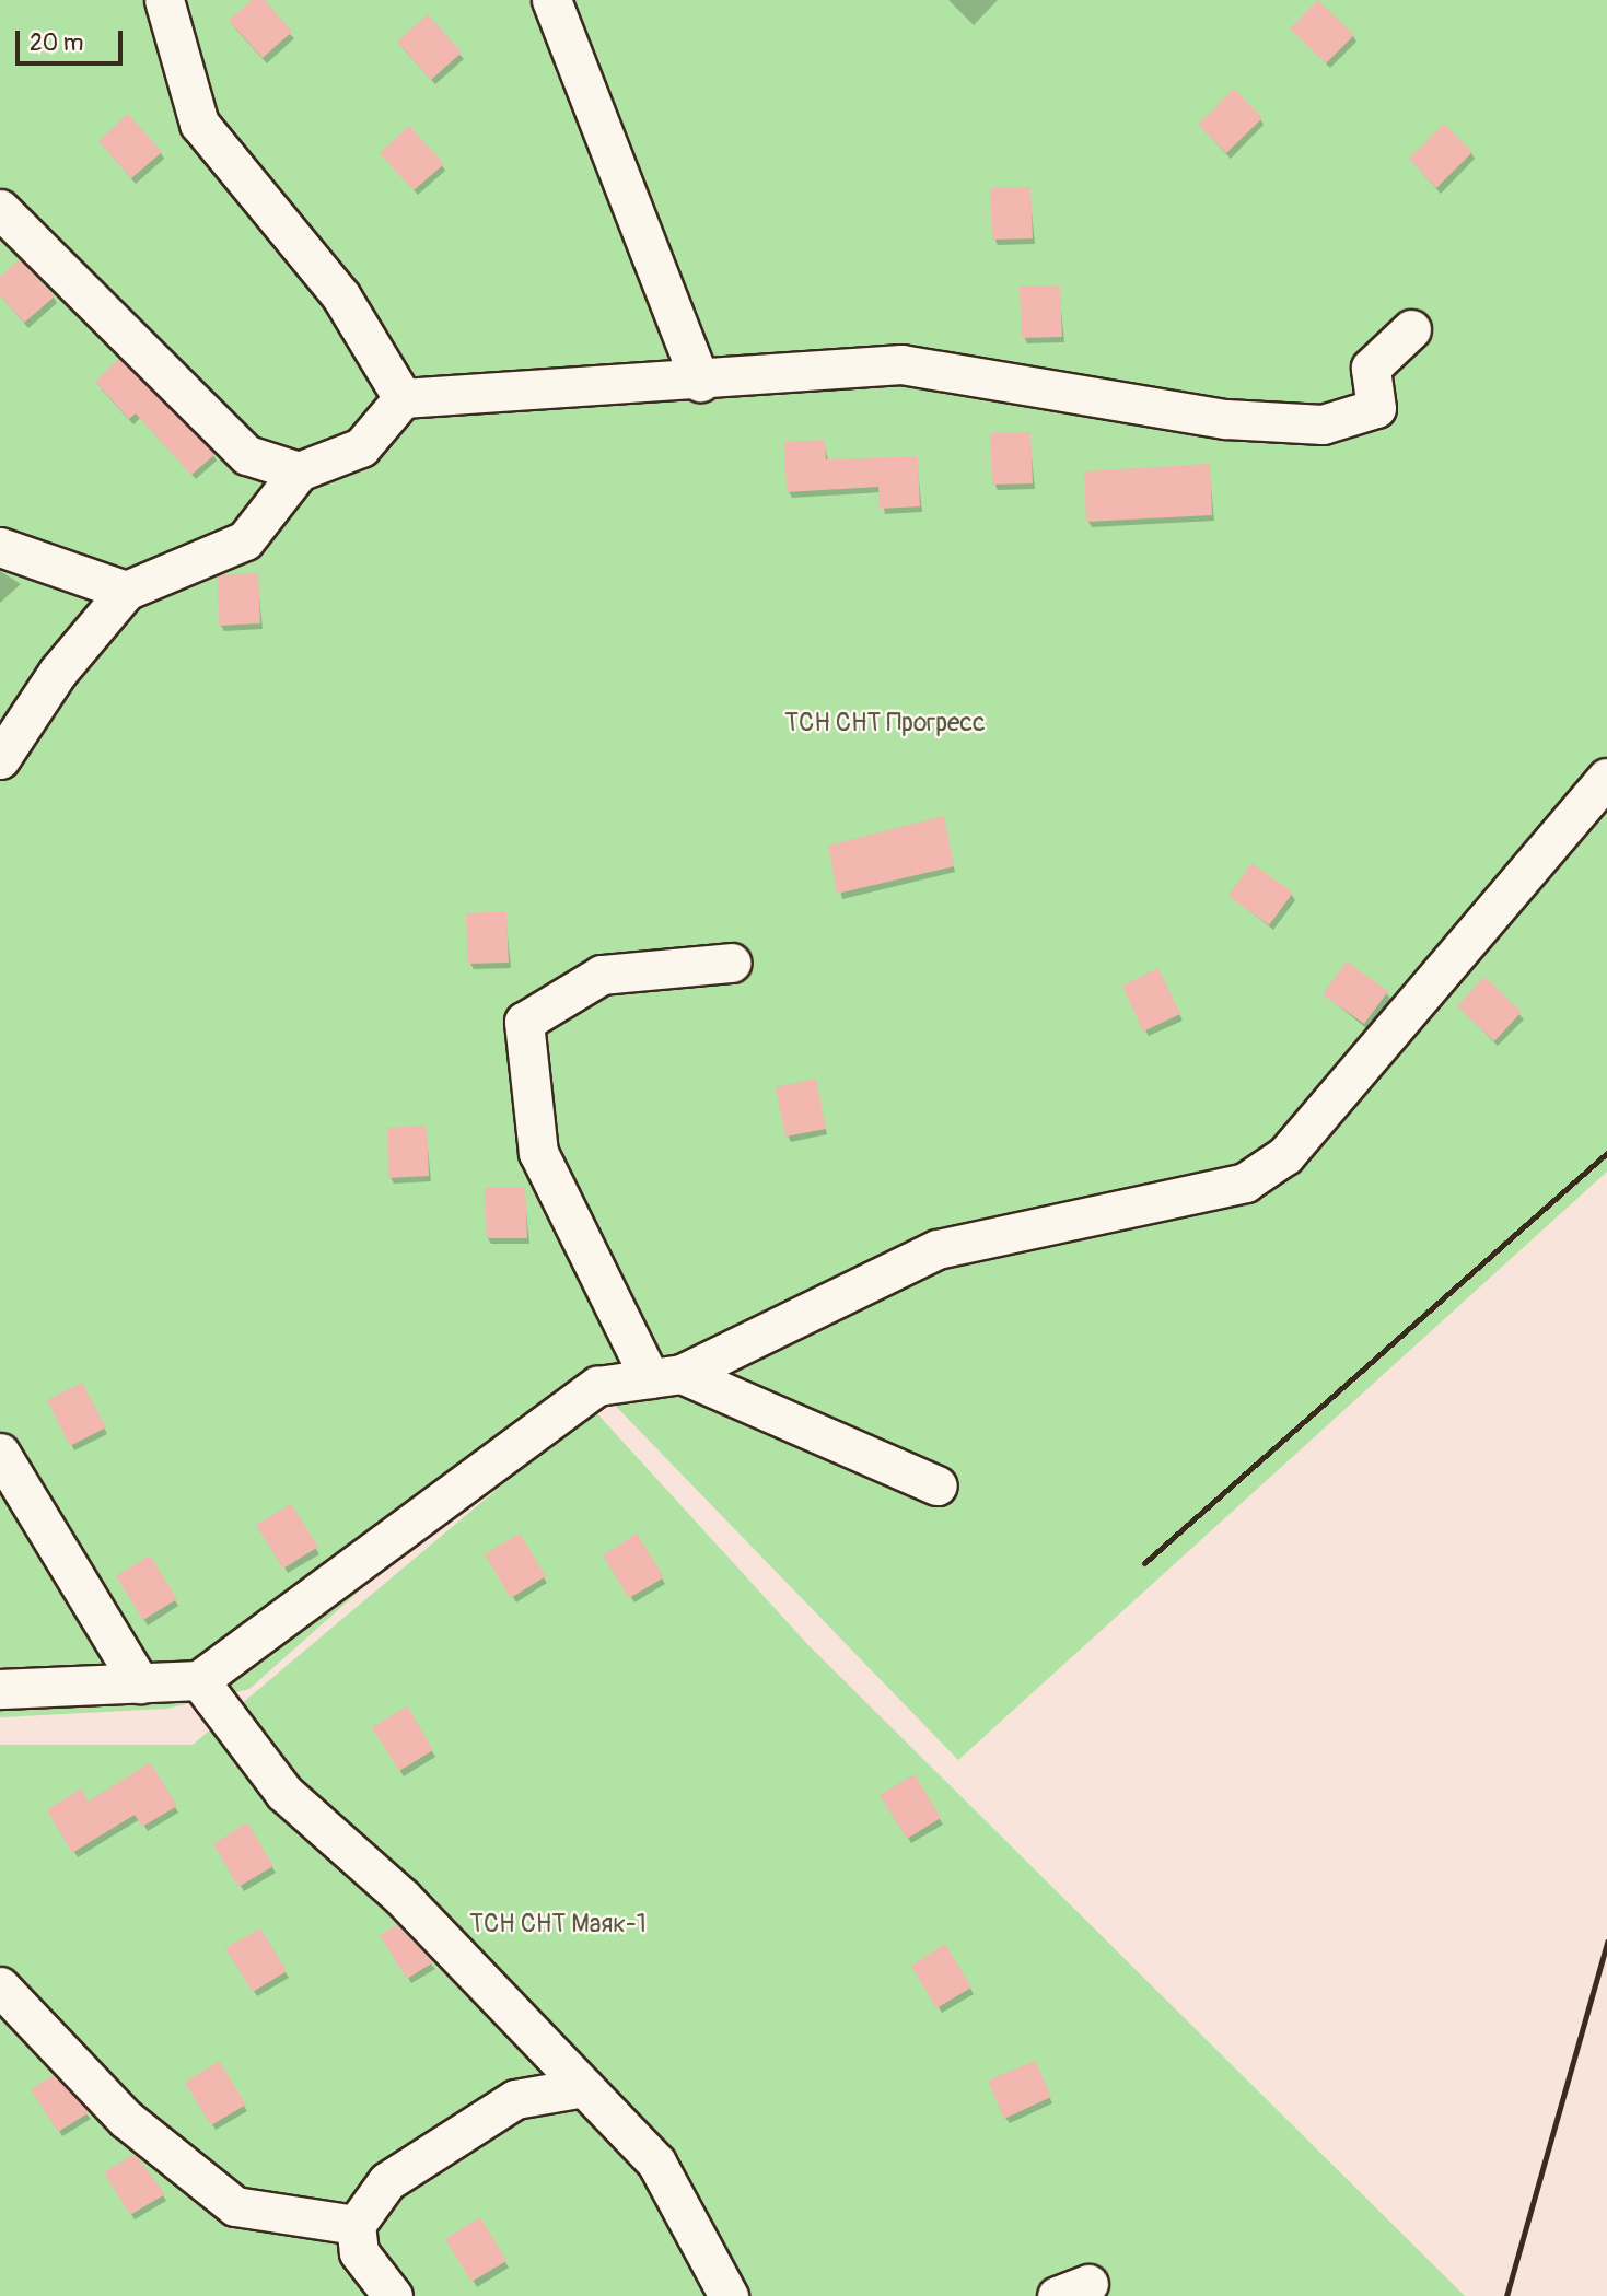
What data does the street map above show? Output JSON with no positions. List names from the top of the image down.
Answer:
{
  "parks": ["ТСН СНТ Прогресс", "ТСН СНТ Маяк-1"],
  "scale_bar": "20 m"
}
